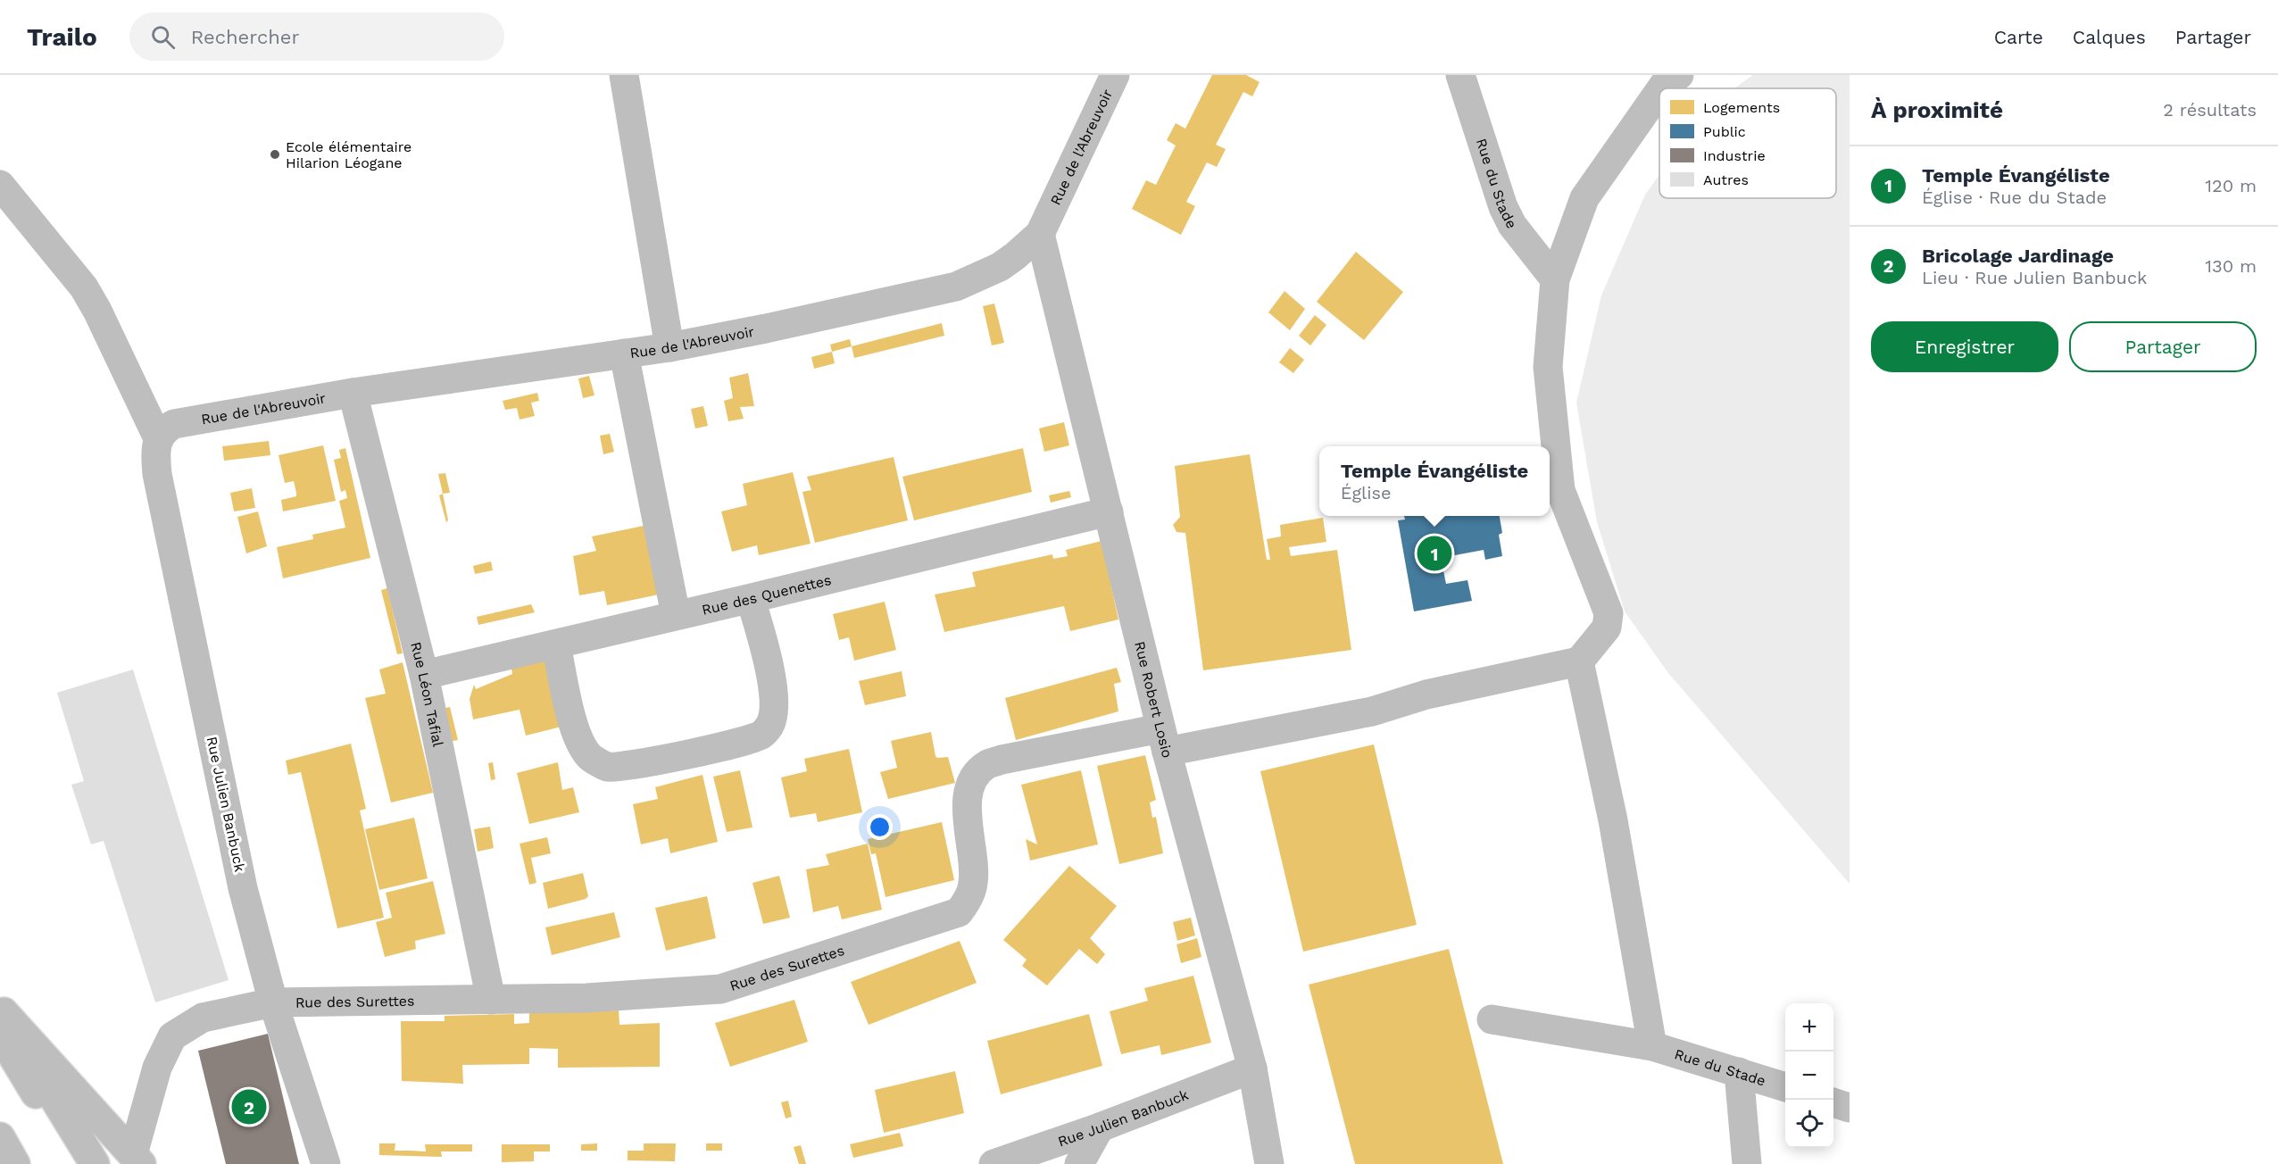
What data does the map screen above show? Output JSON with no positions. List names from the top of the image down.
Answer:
{
  "streets": {
    "main road": [
      "Rue de l'Abreuvoir",
      "Rue du Stade",
      "Rue des Quenettes",
      "Rue Léon Tafial",
      "Rue Robert Losio",
      "Rue Julien Banbuck",
      "Rue des Surettes"
    ]
  },
  "crossings": [
    ["Rue de l'Abreuvoir", "Rue Léon Tafial"],
    ["Rue de l'Abreuvoir", "Rue Robert Losio"],
    ["Rue de l'Abreuvoir", "Rue Julien Banbuck"],
    ["Rue des Quenettes", "Rue Léon Tafial"],
    ["Rue des Quenettes", "Rue Robert Losio"],
    ["Rue Léon Tafial", "Rue des Surettes"],
    ["Rue Robert Losio", "Rue Julien Banbuck"],
    ["Rue Robert Losio", "Rue des Surettes"],
    ["Rue Julien Banbuck", "Rue des Surettes"]
  ],
  "places": ["Ecole élémentaire Hilarion Léogane"],
  "legend": [
    "Logements",
    "Public",
    "Industrie",
    "Autres"
  ],
  "page": {
    "header": "Trailo",
    "search": "Rechercher",
    "nav": ["Carte", "Calques", "Partager"],
    "heading": ["À proximité", "2 résultats"],
    "list": [
      {
        "mark": "1",
        "name": "Temple Évangéliste",
        "note": "Église · Rue du Stade",
        "value": "120 m"
      },
      {
        "mark": "2",
        "name": "Bricolage Jardinage",
        "note": "Lieu · Rue Julien Banbuck",
        "value": "130 m"
      }
    ],
    "buttons": ["Enregistrer", "Partager"],
    "popup": ["Temple Évangéliste", "Église"],
    "pins": ["1", "2"],
    "map_buttons": ["+", "−"]
  }
}
